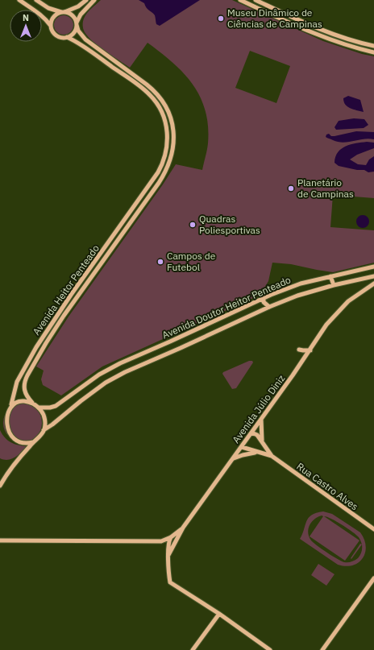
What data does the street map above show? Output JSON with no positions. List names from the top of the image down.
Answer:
{
  "streets": {
    "main road": [
      "Avenida Heitor Penteado",
      "Avenida Doutor Heitor Penteado",
      "Avenida Júlio Diniz",
      "Rua Castro Alves"
    ]
  },
  "crossings": [
    ["Avenida Júlio Diniz", "Rua Castro Alves"]
  ],
  "places": [
    "Museu Dinâmico de Ciências de Campinas",
    "Planetário de Campinas",
    "Quadras Poliesportivas",
    "Campos de Futebol"
  ],
  "north": "top"
}
